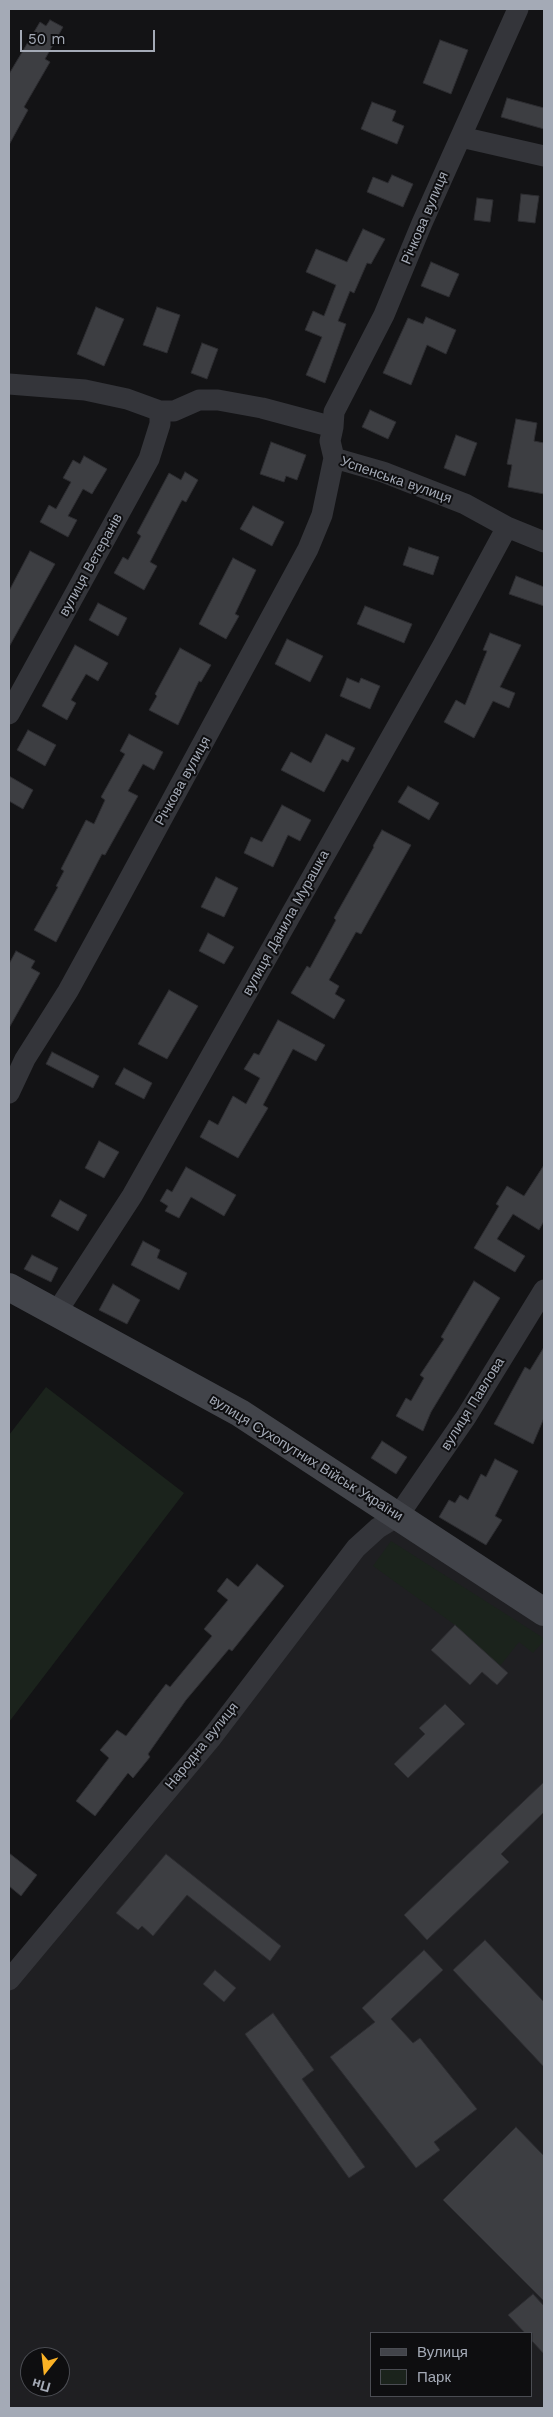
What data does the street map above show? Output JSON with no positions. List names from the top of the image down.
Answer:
{
  "streets": {
    "street": [
      "Річкова вулиця",
      "Успенська вулиця",
      "вулиця Ветеранів",
      "вулиця Данила Мурашка",
      "вулиця Павлова",
      "вулиця Сухопутних Військ України",
      "Народна вулиця"
    ]
  },
  "crossings": [
    ["Річкова вулиця", "Успенська вулиця"],
    ["Успенська вулиця", "вулиця Данила Мурашка"],
    ["вулиця Данила Мурашка", "вулиця Сухопутних Військ України"],
    ["вулиця Павлова", "вулиця Сухопутних Військ України"],
    ["вулиця Павлова", "Народна вулиця"],
    ["вулиця Сухопутних Військ України", "Народна вулиця"]
  ],
  "legend": ["Вулиця", "Парк"],
  "scale_bar": "50 m",
  "north": "bottom"
}
